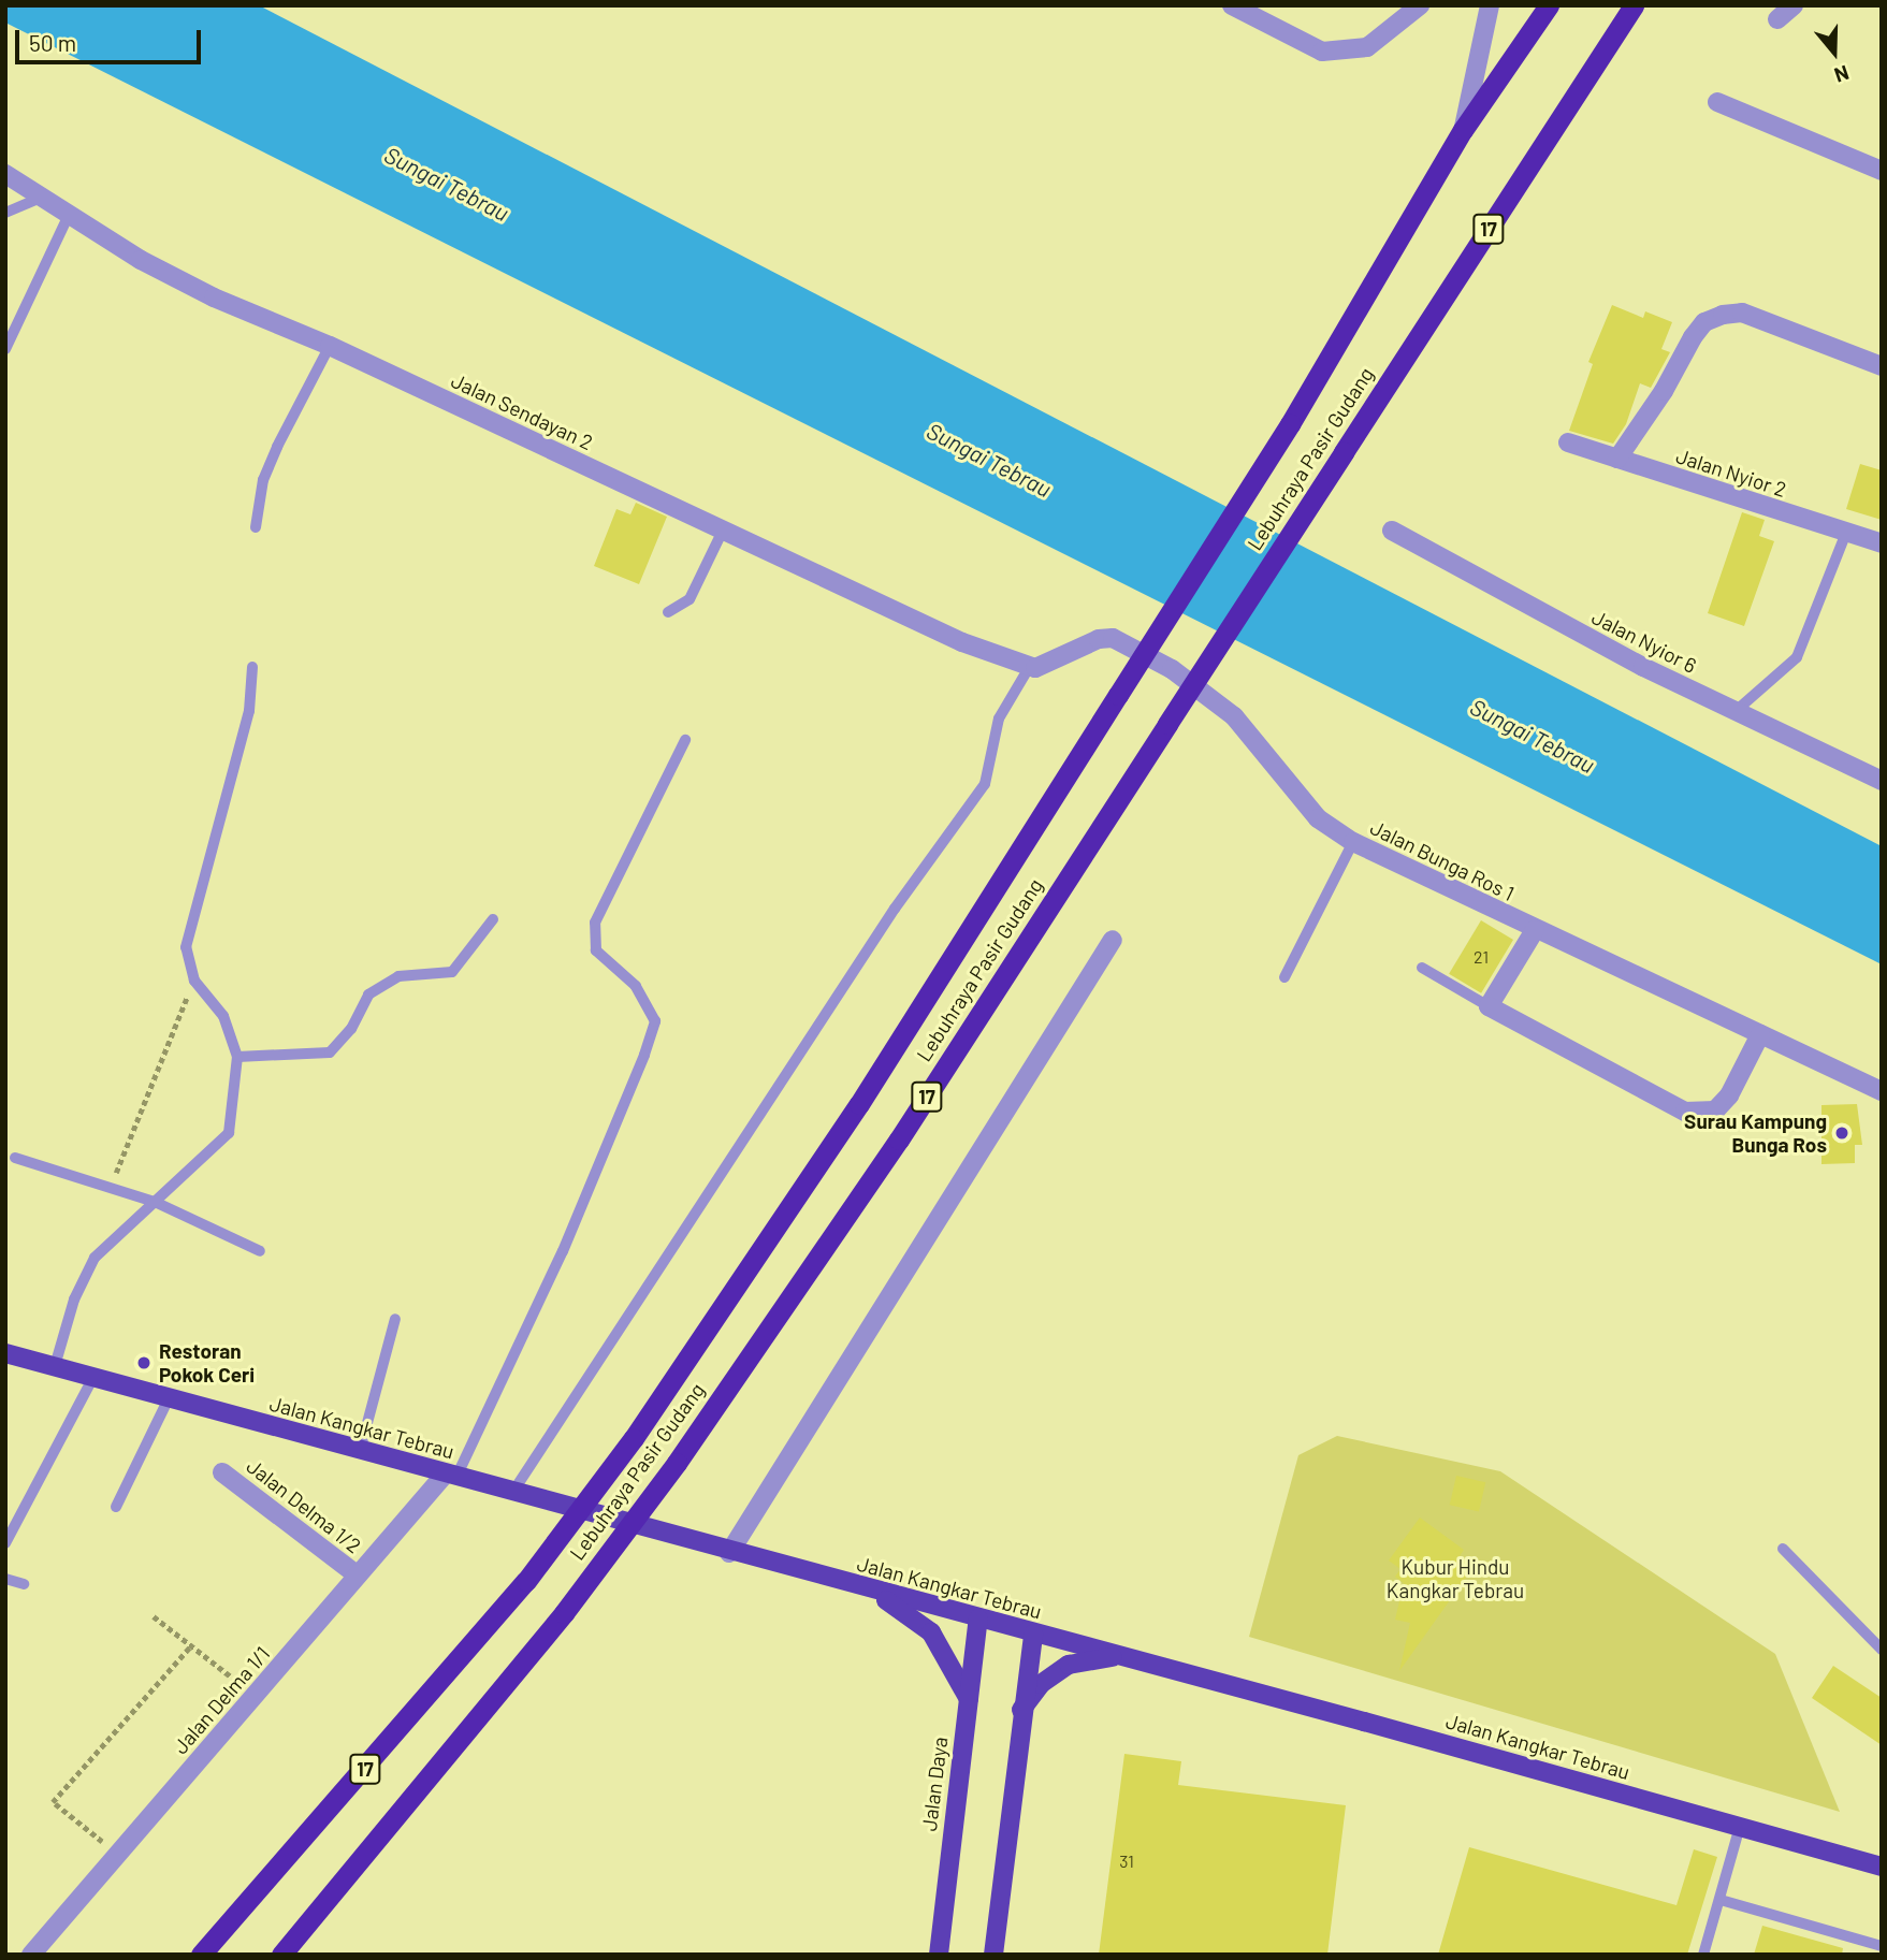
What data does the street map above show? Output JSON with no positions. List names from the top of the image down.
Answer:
{
  "streets": {
    "highway": ["17", "Lebuhraya Pasir Gudang"],
    "main road": ["Jalan Kangkar Tebrau", "Jalan Daya"],
    "street": [
      "Jalan Sendayan 2",
      "Jalan Nyior 2",
      "Jalan Nyior 6",
      "Jalan Bunga Ros 1",
      "Jalan Delma 1/2",
      "Jalan Delma 1/1"
    ]
  },
  "crossings": [
    ["Jalan Sendayan 2", "Jalan Bunga Ros 1"],
    ["Jalan Kangkar Tebrau", "Jalan Delma 1/1"],
    ["Jalan Kangkar Tebrau", "Jalan Daya"],
    ["Jalan Delma 1/2", "Jalan Delma 1/1"]
  ],
  "water": ["Sungai Tebrau"],
  "parks": ["Kubur Hindu Kangkar Tebrau"],
  "places": ["Surau Kampung Bunga Ros", "Restoran Pokok Ceri"],
  "house_numbers": ["21", "31"],
  "scale_bar": "50 m",
  "north": "bottom"
}
